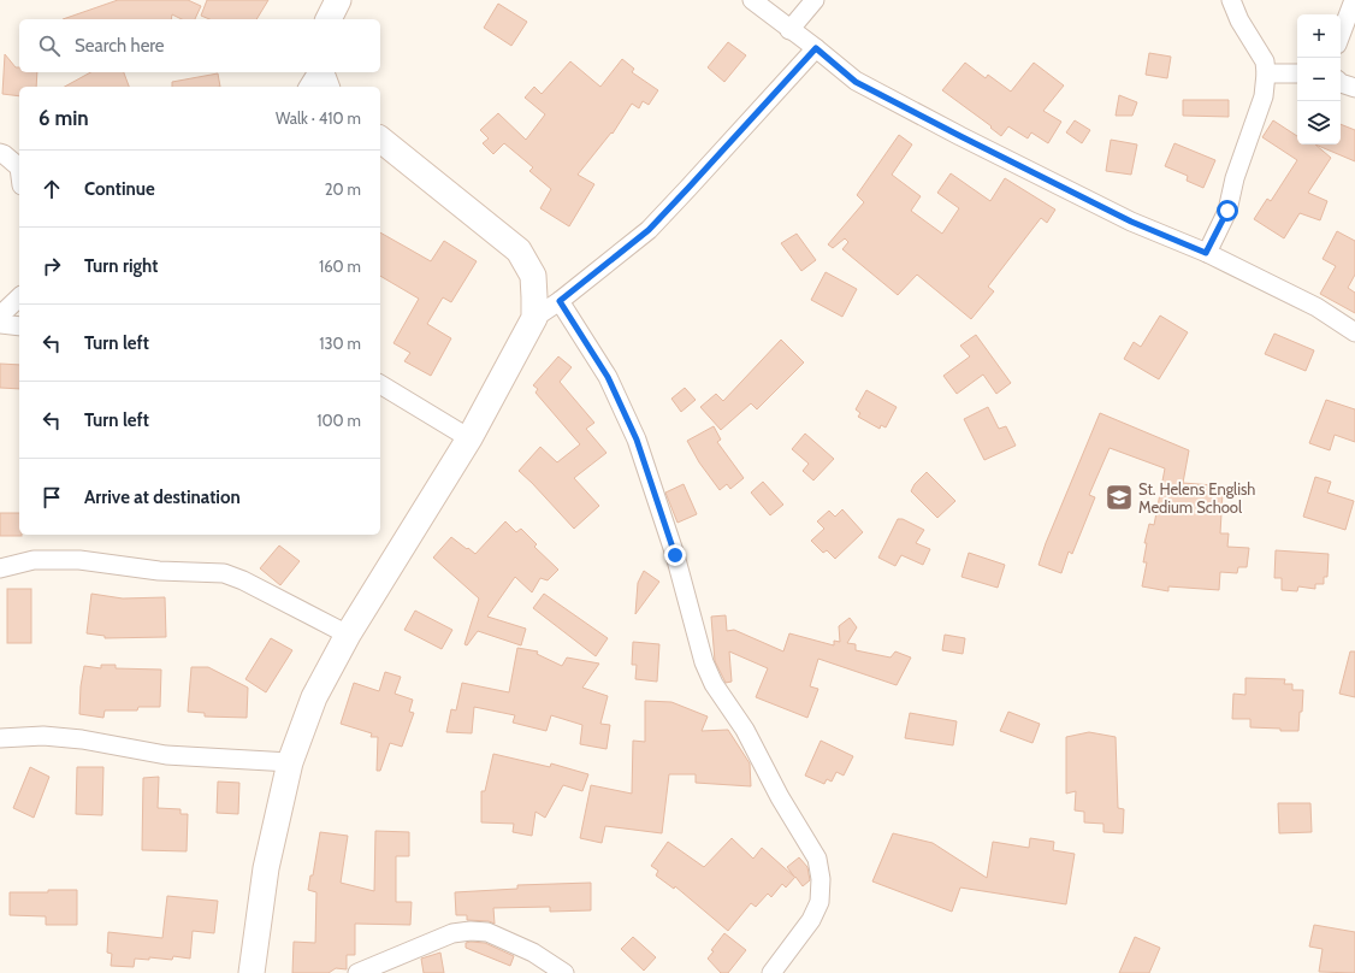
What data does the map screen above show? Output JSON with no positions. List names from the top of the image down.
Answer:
{
  "places": {
    "school or university": ["St. Helens English Medium School"]
  },
  "page": {
    "map_buttons": ["+", "−"],
    "search": "Search here",
    "heading": ["6 min", "Walk · 410 m"],
    "list": [
      ["Continue", "20 m"],
      ["Turn right", "160 m"],
      ["Turn left", "130 m"],
      ["Turn left", "100 m"],
      "Arrive at destination"
    ]
  }
}
